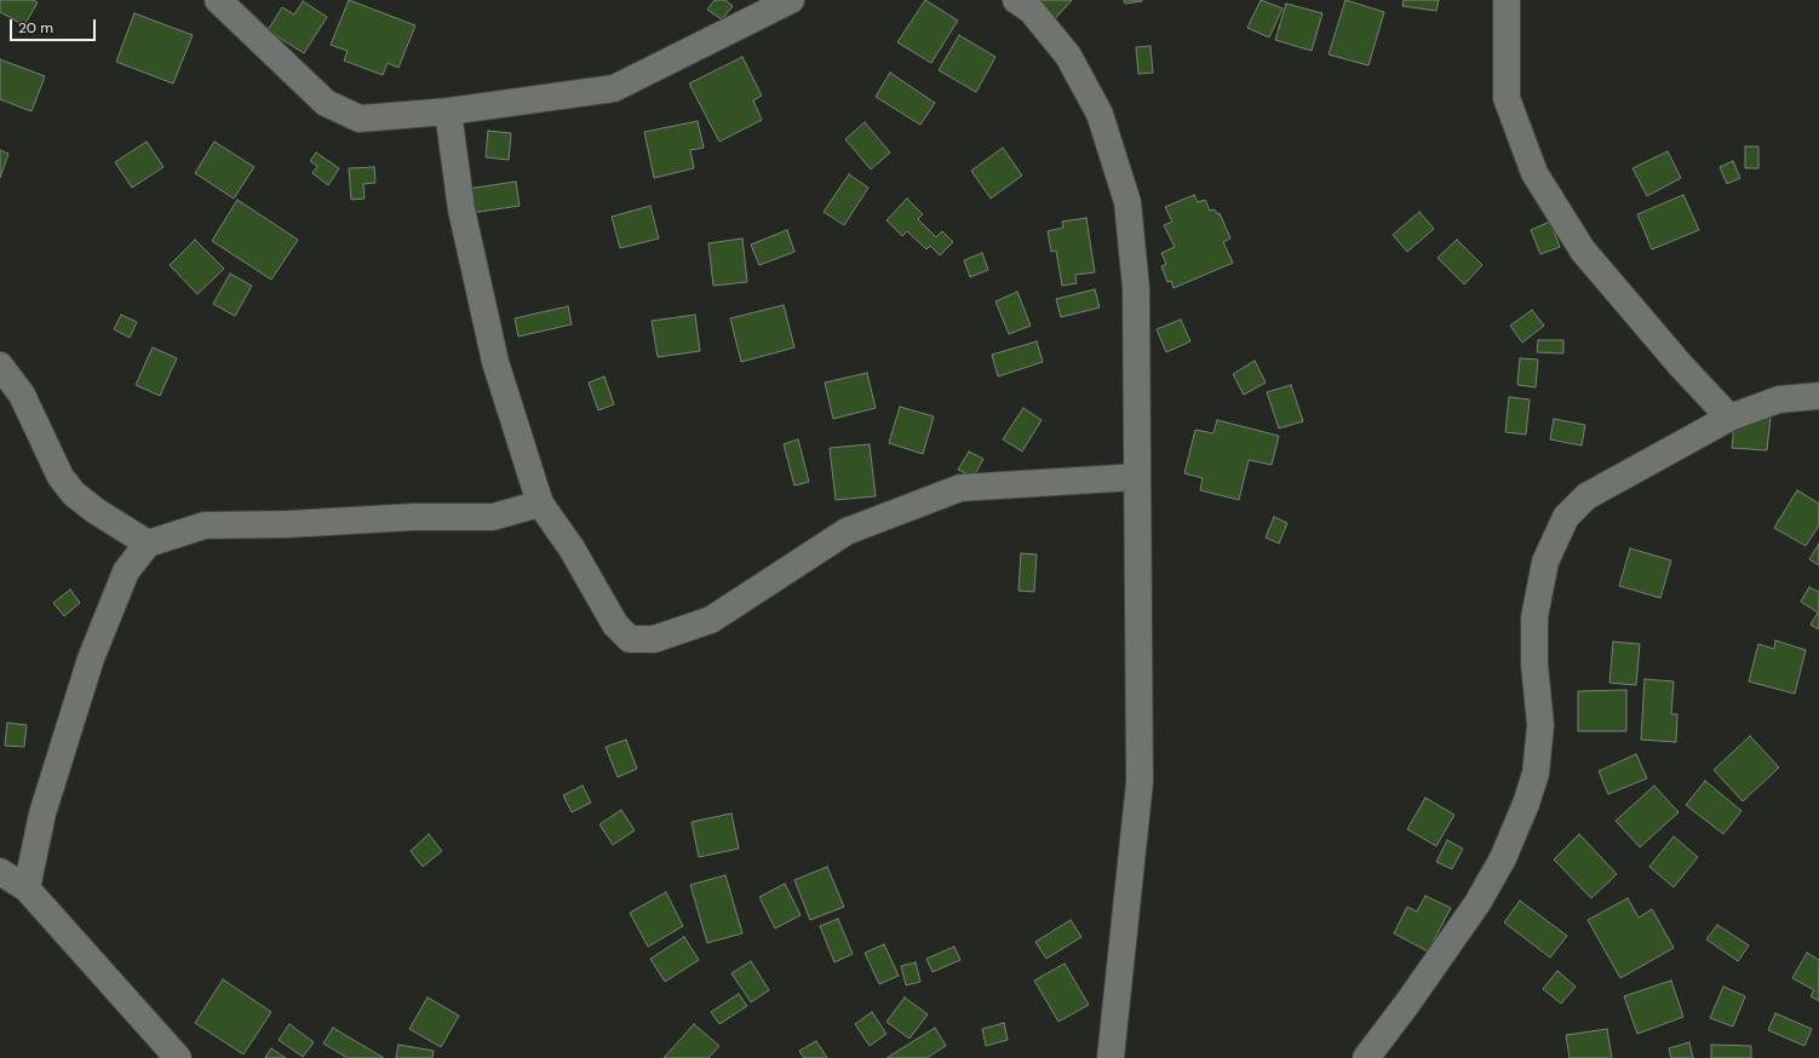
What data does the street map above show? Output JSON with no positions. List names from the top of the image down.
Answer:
{
  "scale_bar": "20 m"
}
